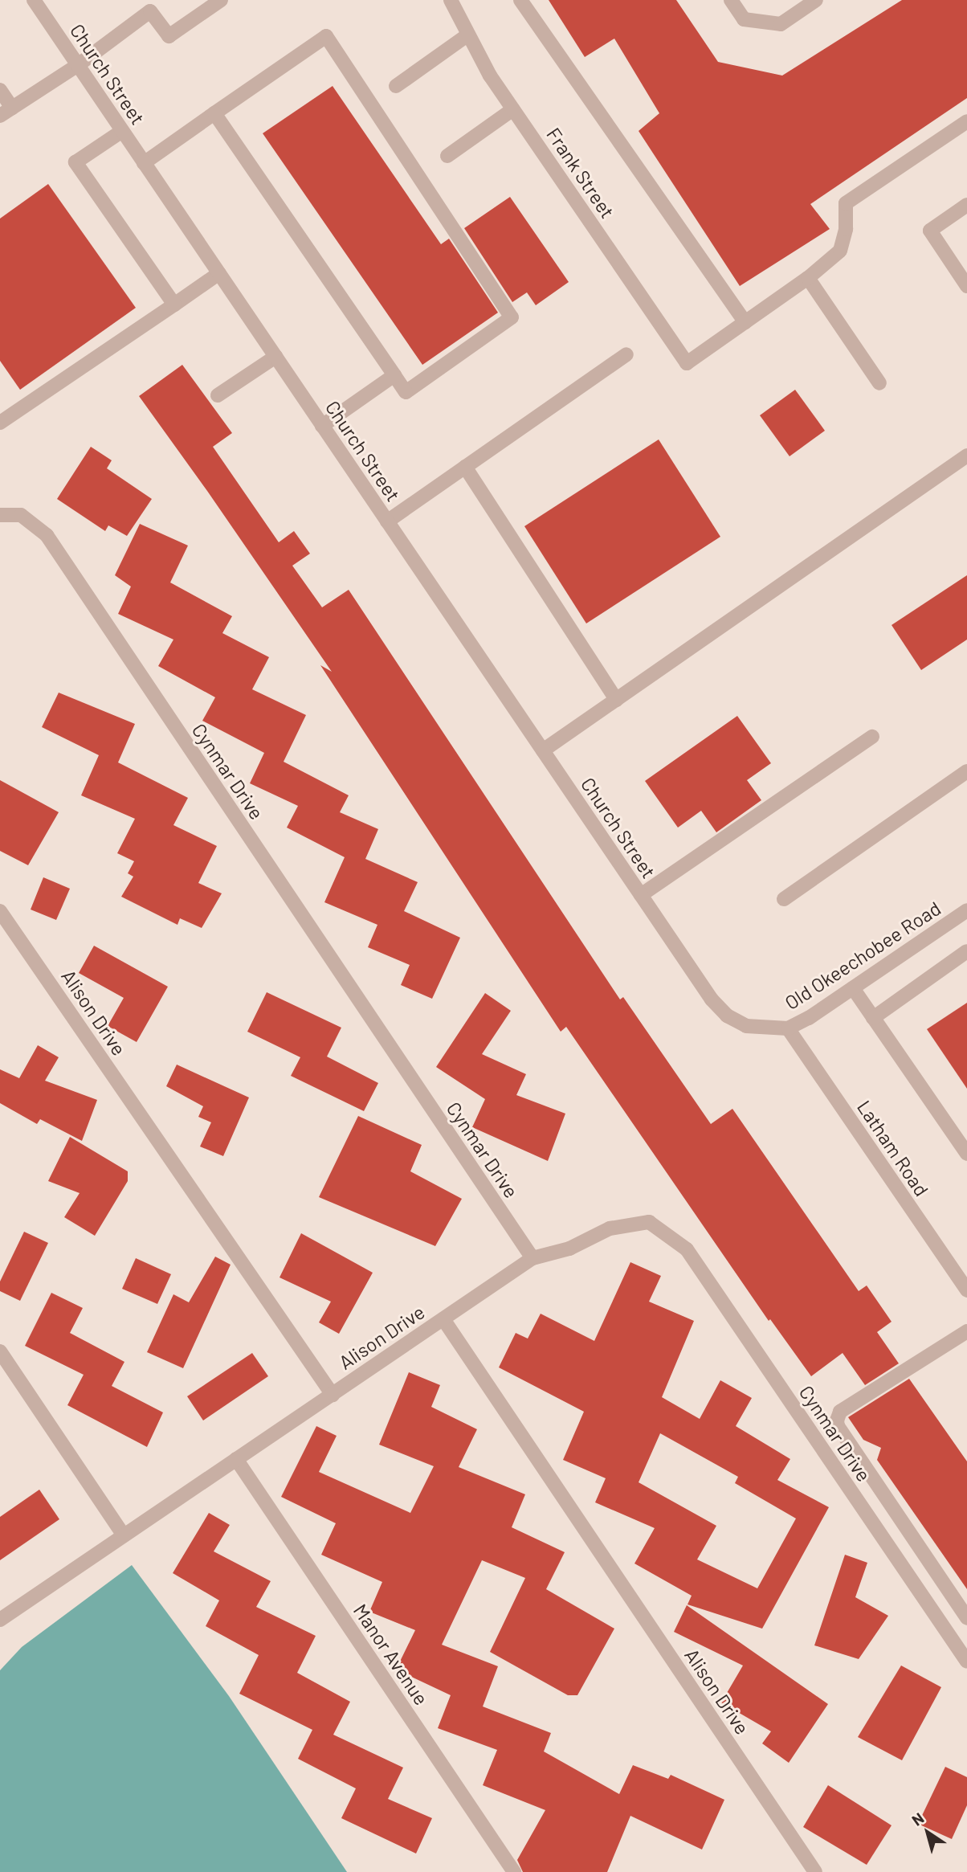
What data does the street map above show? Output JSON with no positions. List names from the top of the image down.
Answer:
{
  "streets": {
    "street": [
      "Church Street",
      "Frank Street",
      "Cynmar Drive",
      "Old Okeechobee Road",
      "Alison Drive",
      "Latham Road",
      "Manor Avenue"
    ]
  },
  "crossings": [
    ["Church Street", "Old Okeechobee Road"],
    ["Old Okeechobee Road", "Latham Road"]
  ],
  "north": "top left"
}
